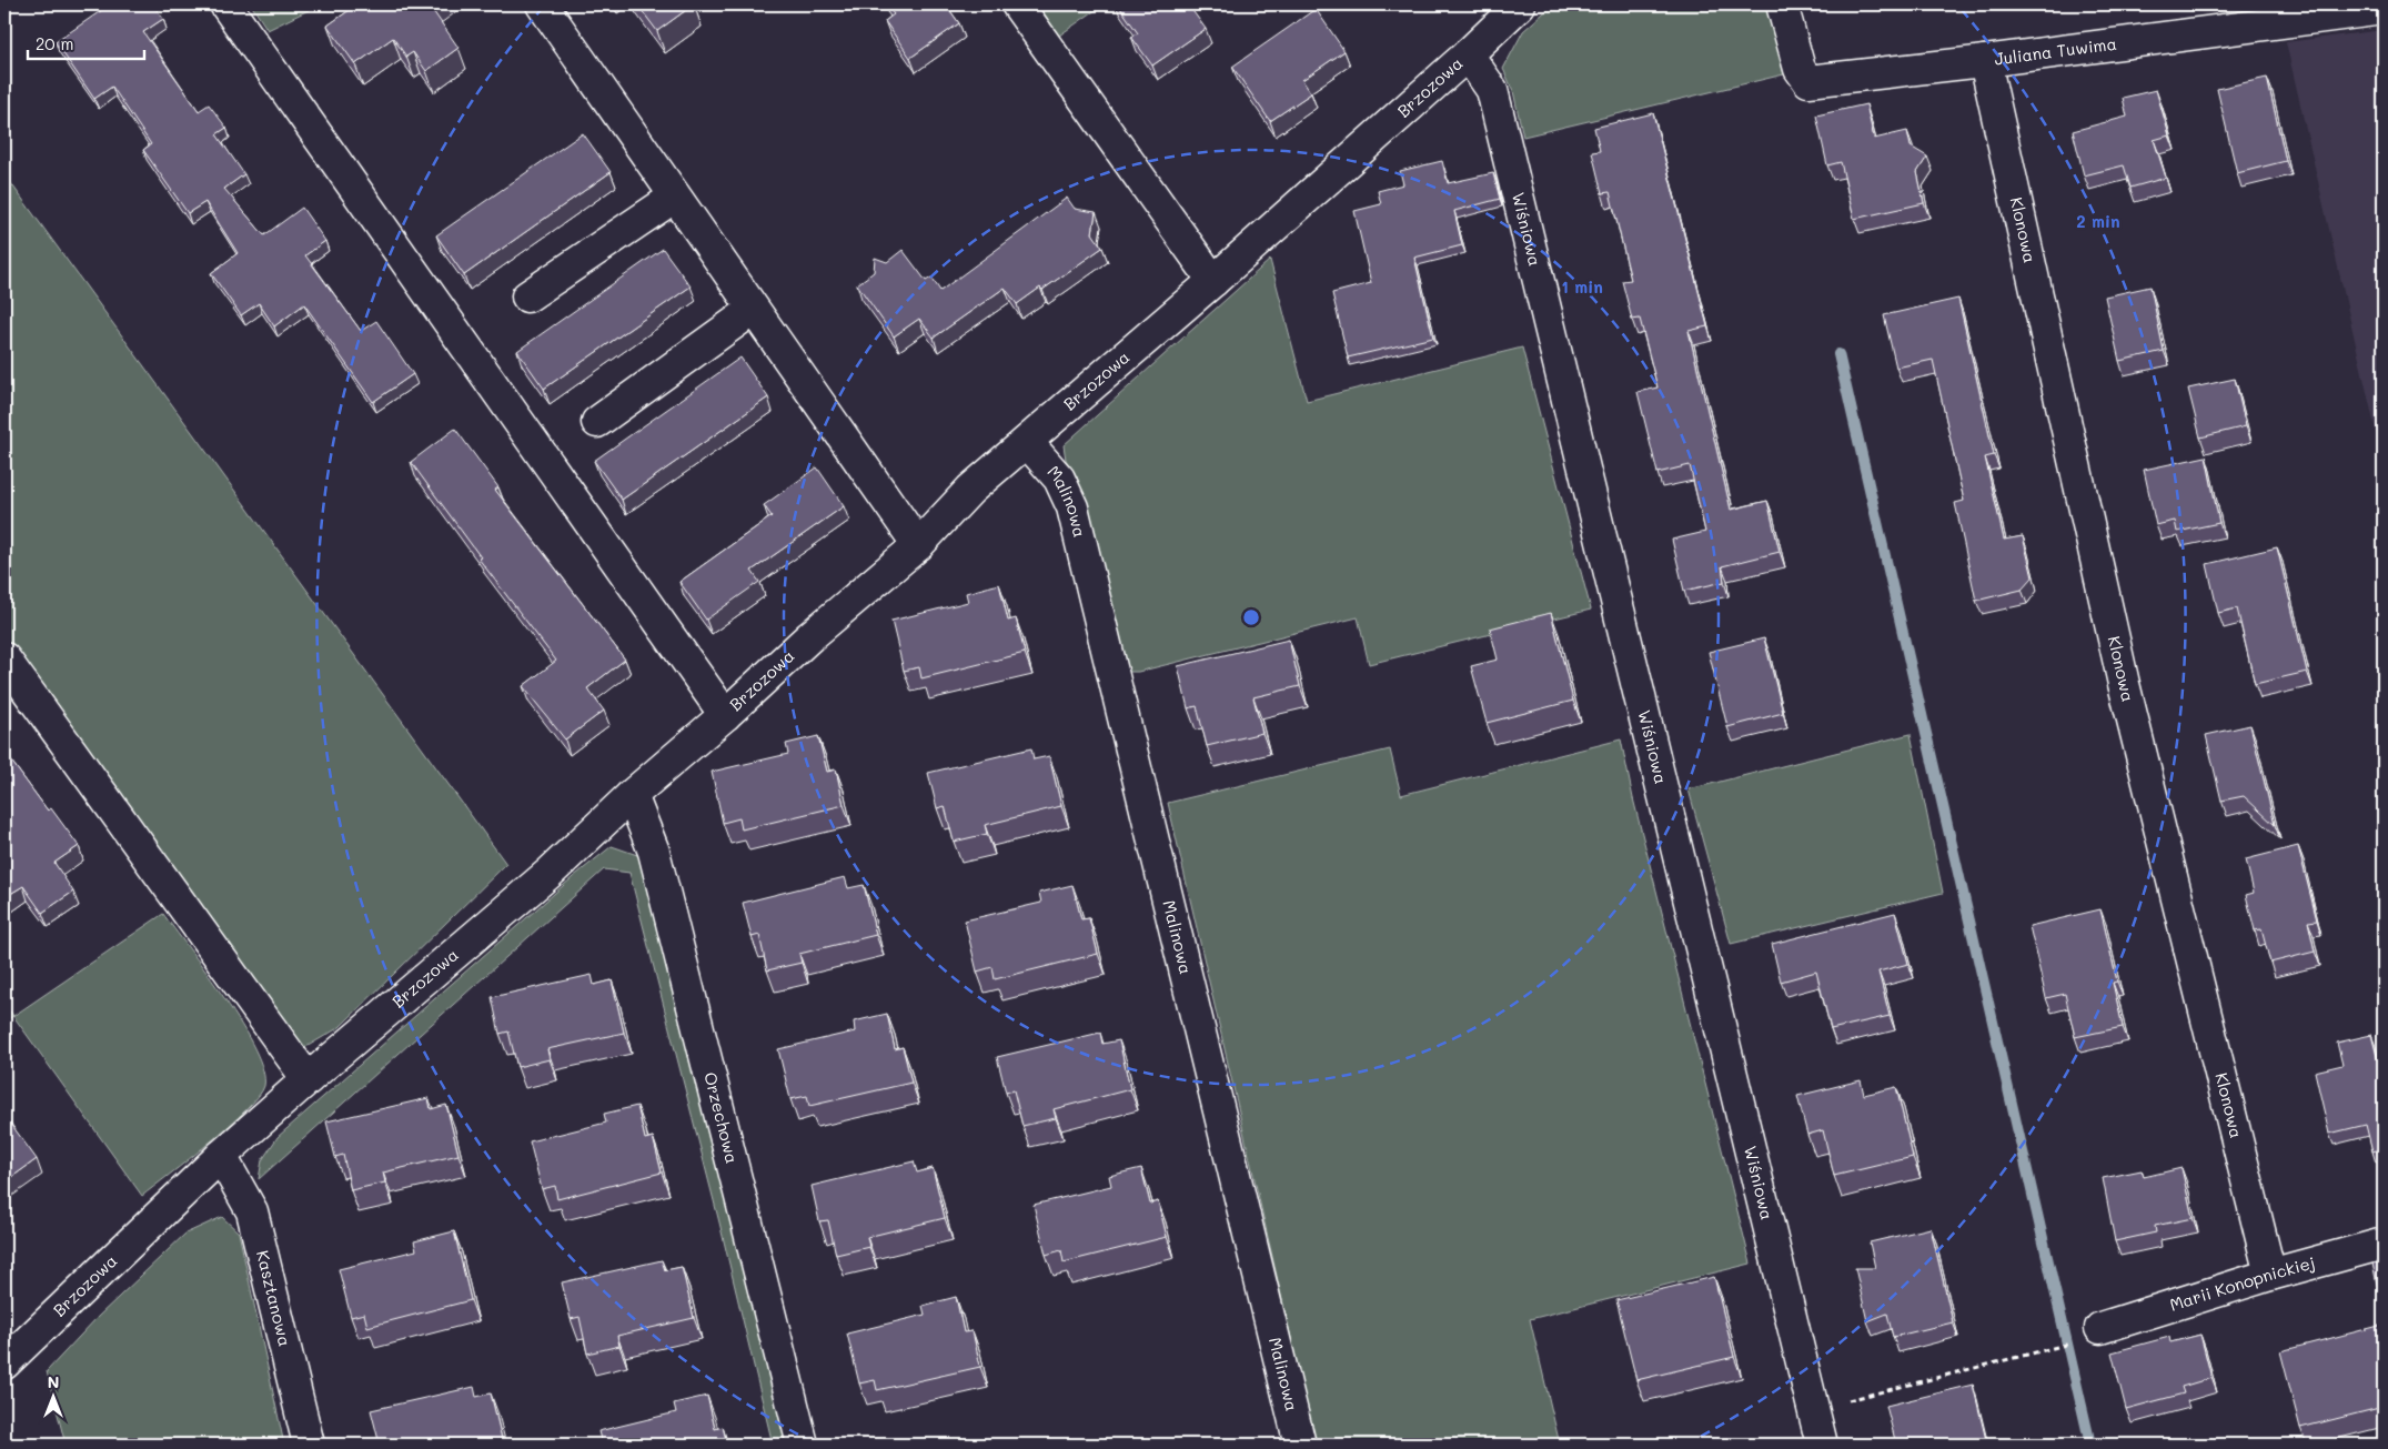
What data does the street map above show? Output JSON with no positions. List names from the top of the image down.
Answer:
{
  "streets": {
    "street": [
      "Juliana Tuwima",
      "Brzozowa",
      "Wiśniowa",
      "Klonowa",
      "Malinowa",
      "Orzechowa",
      "Marii Konopnickiej",
      "Kasztanowa"
    ]
  },
  "crossings": [
    ["Juliana Tuwima", "Klonowa"],
    ["Brzozowa", "Wiśniowa"],
    ["Brzozowa", "Malinowa"],
    ["Brzozowa", "Orzechowa"],
    ["Brzozowa", "Kasztanowa"],
    ["Klonowa", "Marii Konopnickiej"]
  ],
  "scale_bar": "20 m",
  "north": "top",
  "rings": ["2 min", "1 min"]
}
